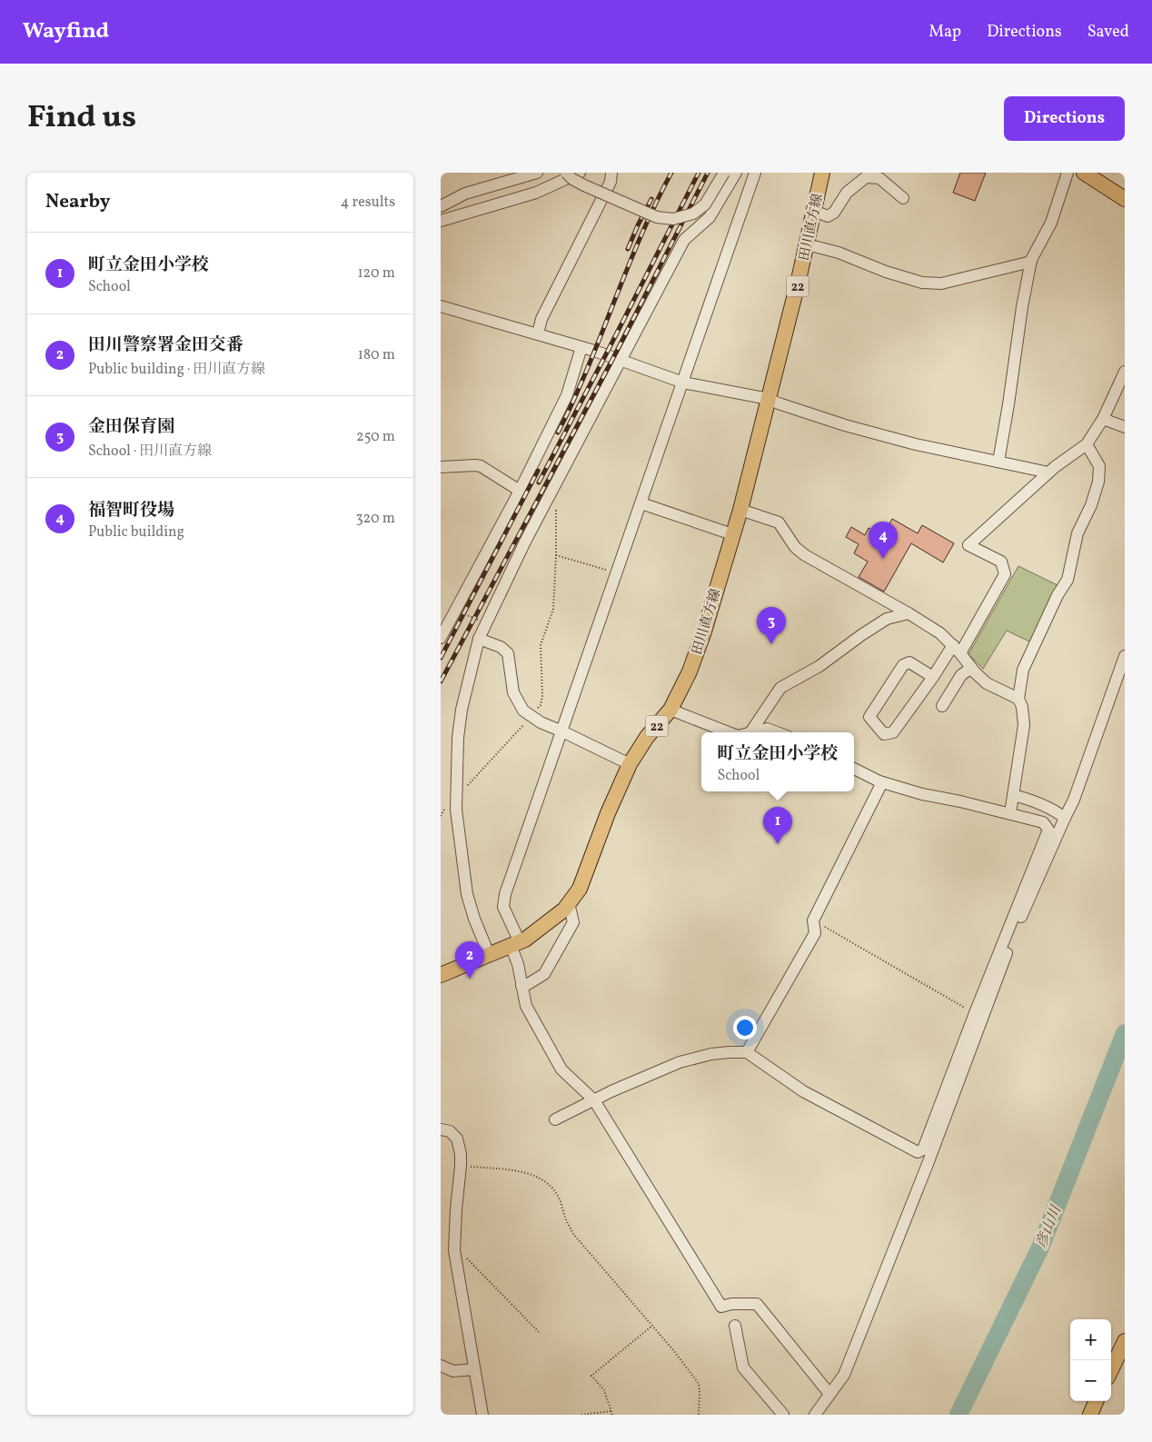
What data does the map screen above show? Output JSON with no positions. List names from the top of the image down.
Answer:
{
  "streets": {
    "main road": ["田川直方線", "22"]
  },
  "water": ["彦山川"],
  "page": {
    "header": "Wayfind",
    "nav": ["Map", "Directions", "Saved"],
    "title": "Find us",
    "buttons": "Directions",
    "heading": ["Nearby", "4 results"],
    "list": [
      {
        "mark": "1",
        "name": "町立金田小学校",
        "note": "School",
        "value": "120 m"
      },
      {
        "mark": "2",
        "name": "田川警察署金田交番",
        "note": "Public building · 田川直方線",
        "value": "180 m"
      },
      {
        "mark": "3",
        "name": "金田保育園",
        "note": "School · 田川直方線",
        "value": "250 m"
      },
      {
        "mark": "4",
        "name": "福智町役場",
        "note": "Public building",
        "value": "320 m"
      }
    ],
    "pins": [
      "4",
      "3",
      "1",
      "2"
    ],
    "popup": ["町立金田小学校", "School"],
    "map_buttons": ["+", "−"]
  }
}
